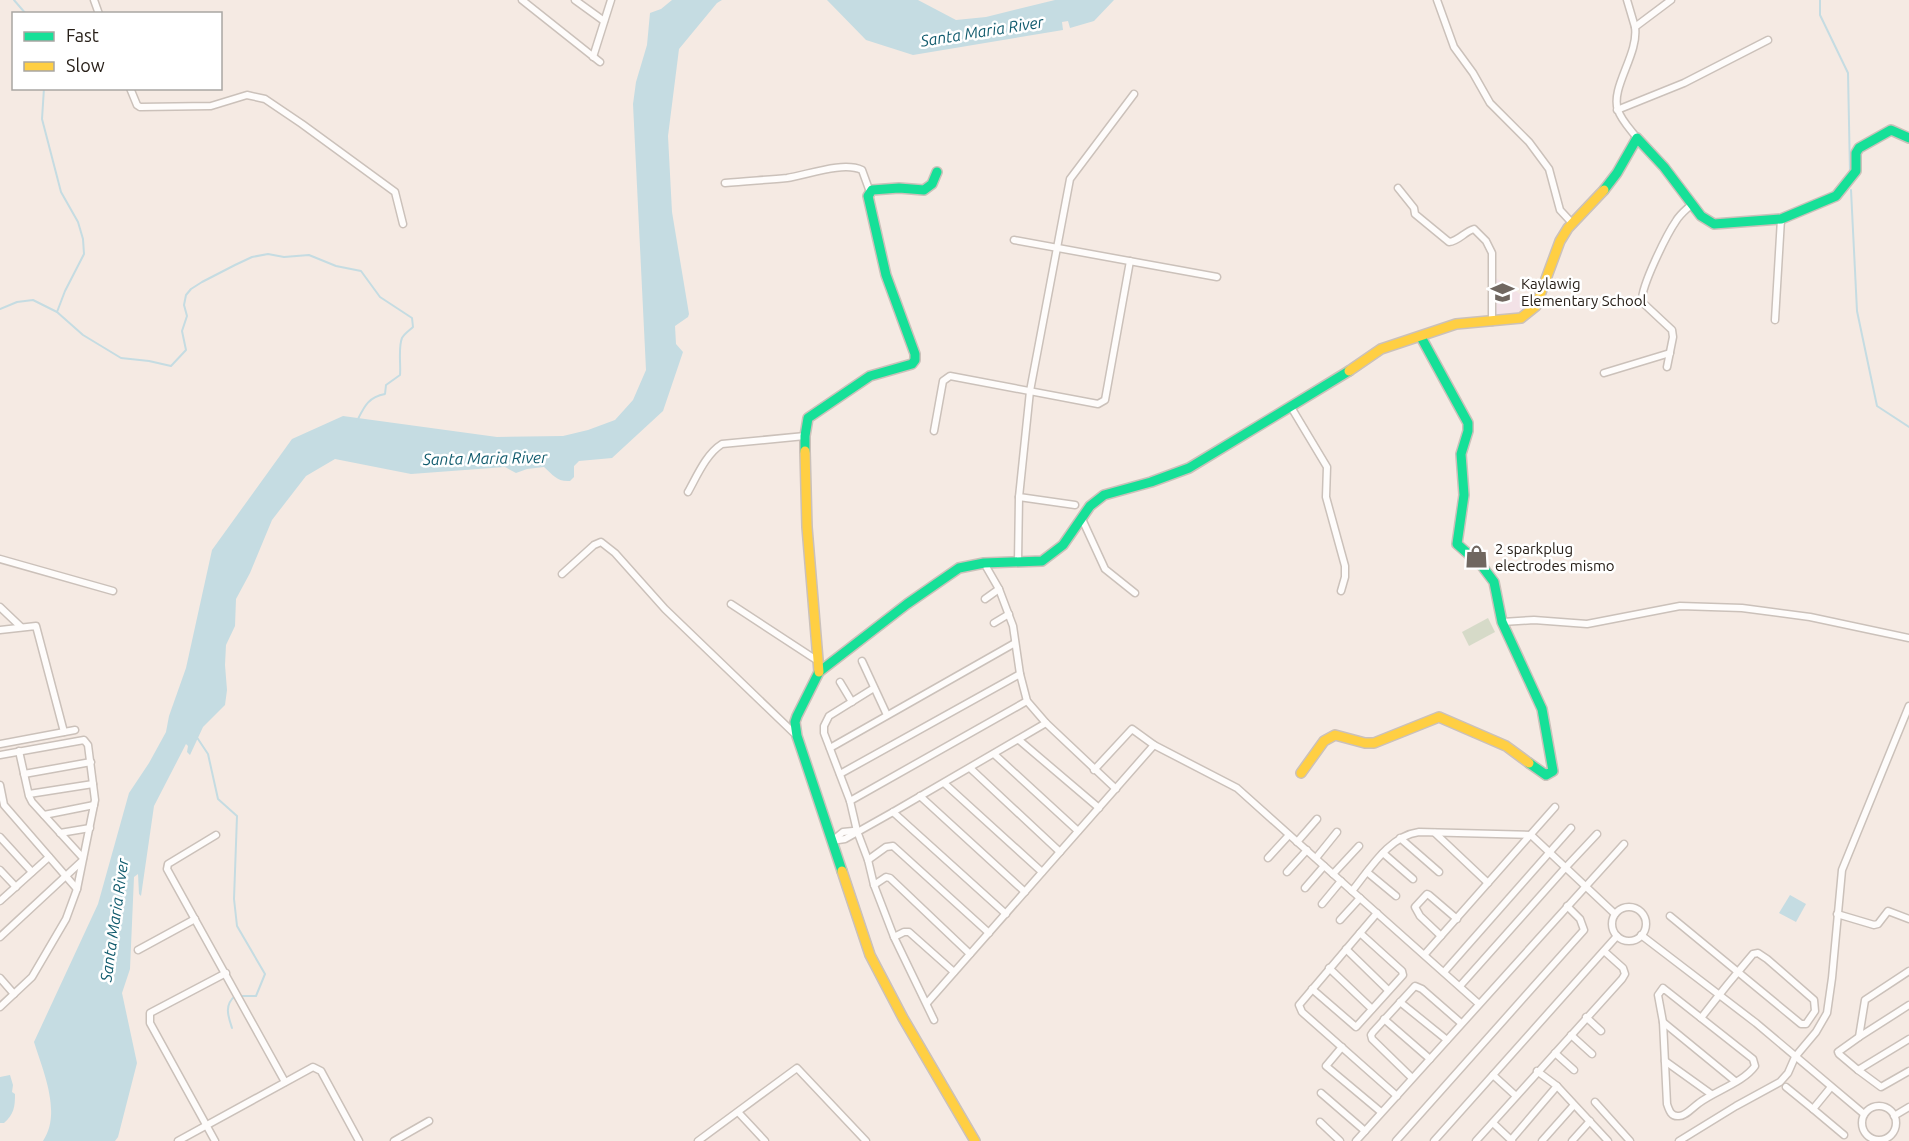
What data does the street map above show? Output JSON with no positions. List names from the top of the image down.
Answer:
{
  "water": ["Santa Maria River"],
  "places": {
    "school or university": ["Kaylawig Elementary School"],
    "shop": ["2 sparkplug electrodes mismo"]
  },
  "legend": ["Fast", "Slow"]
}
